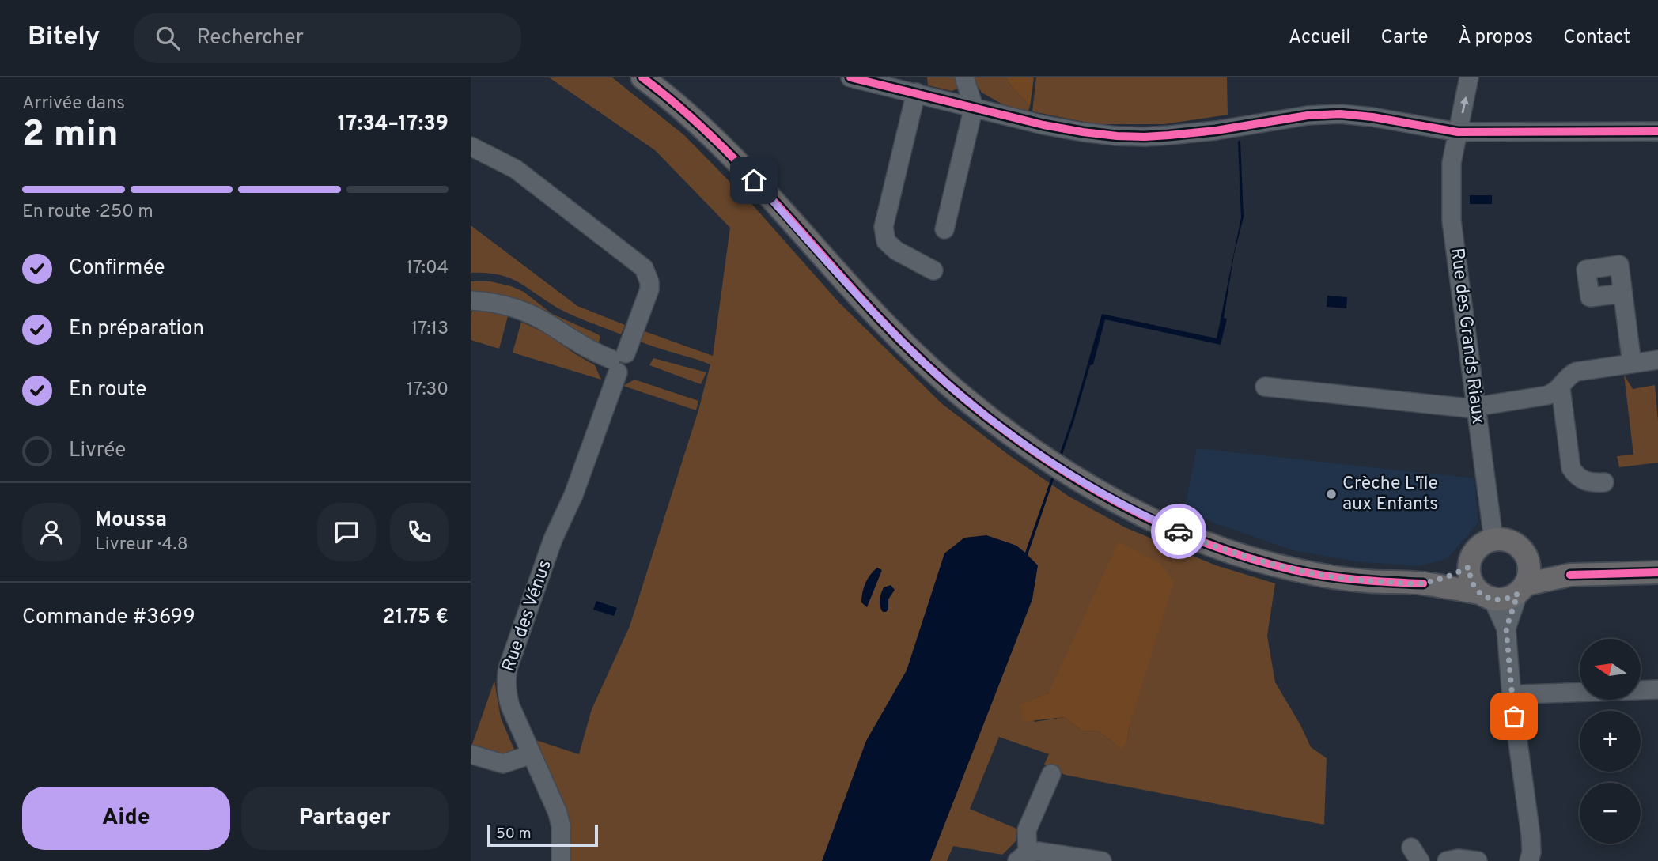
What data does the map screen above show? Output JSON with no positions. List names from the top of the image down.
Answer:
{
  "streets": {
    "street": ["Rue des Grands Riaux", "Rue des Vénus"]
  },
  "places": ["Crèche L'ïle aux Enfants"],
  "scale_bar": "50 m",
  "north": "left",
  "page": {
    "header": "Bitely",
    "search": "Rechercher",
    "nav": [
      "Accueil",
      "Carte",
      "À propos",
      "Contact"
    ],
    "heading": ["2 min", "Arrivée dans", "17:34–17:39"],
    "panel": [
      "Moussa",
      "Livreur · 4.8",
      "Commande #3699",
      "21.75 €"
    ],
    "bar": "En route · 250 m",
    "list": [
      ["Confirmée", "17:04"],
      ["En préparation", "17:13"],
      ["En route", "17:30"],
      "Livrée"
    ],
    "map_buttons": ["+", "−"],
    "buttons": ["Aide", "Partager"],
    "scale": "50 m"
  }
}
